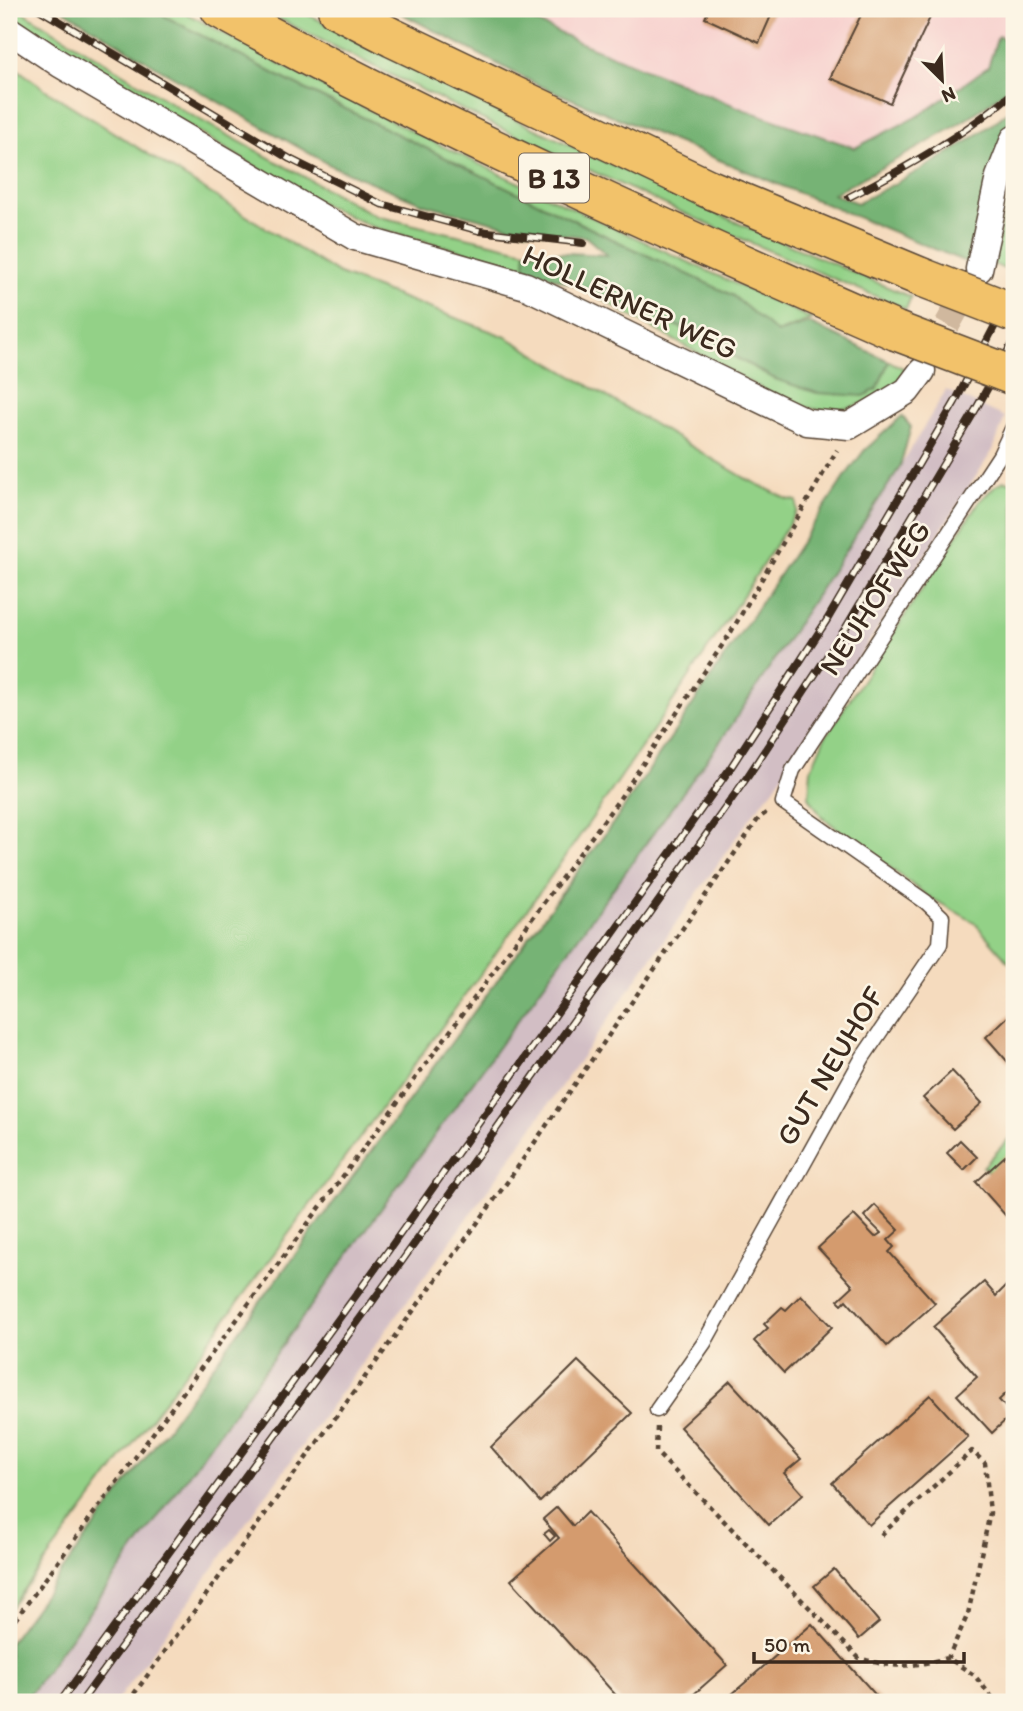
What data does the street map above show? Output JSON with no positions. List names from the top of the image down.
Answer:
{
  "streets": {
    "main road": ["B 13"],
    "street": ["HOLLERNER WEG"],
    "lane": ["NEUHOFWEG", "GUT NEUHOF"]
  },
  "crossings": [
    ["NEUHOFWEG", "GUT NEUHOF"]
  ],
  "scale_bar": "50 m",
  "north": "bottom right"
}
